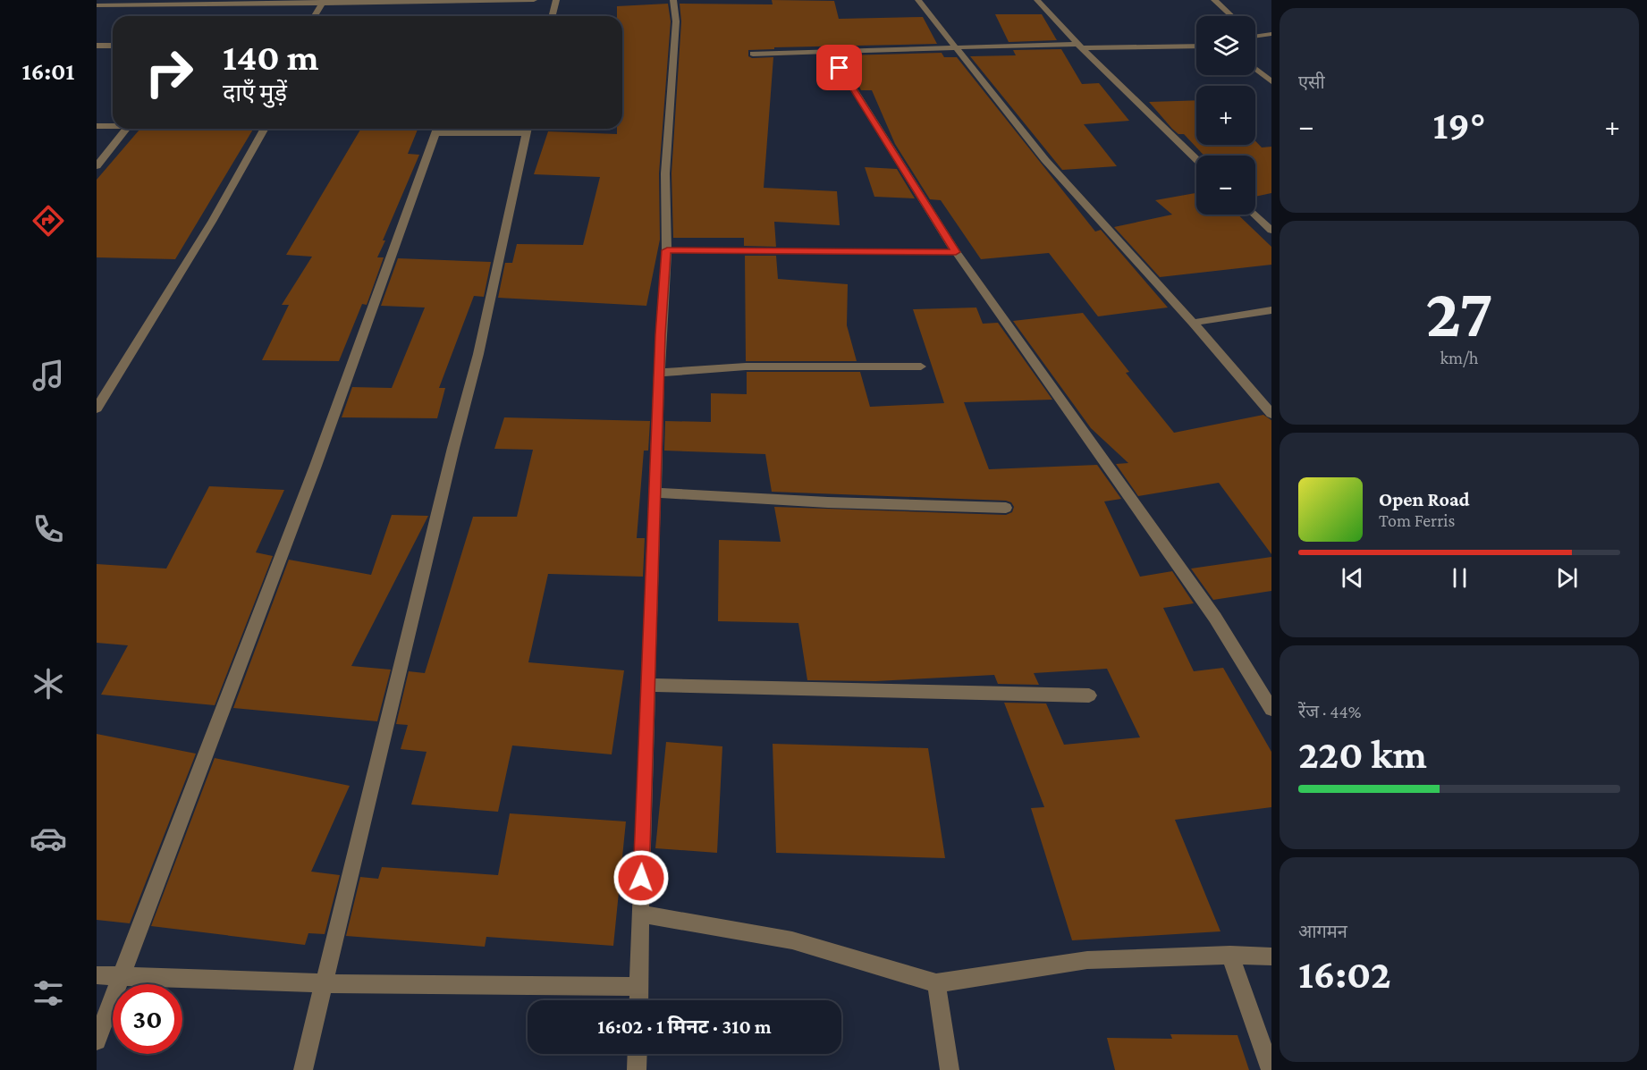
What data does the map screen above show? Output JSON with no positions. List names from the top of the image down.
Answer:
{
  "page": {
    "tabs": "16:01",
    "tile": [
      "एसी",
      ["27", "km/h"],
      ["रेंज · 44%", "220 km"],
      ["आगमन", "16:02"]
    ],
    "map_buttons": ["+", "−"],
    "turn": ["140 m", "दाएँ मुड़ें"],
    "heat": ["−", "19°", "+"],
    "song": ["Open Road", "Tom Ferris"],
    "limit": "30",
    "trip": "16:02 · 1 मिनट · 310 m"
  }
}
